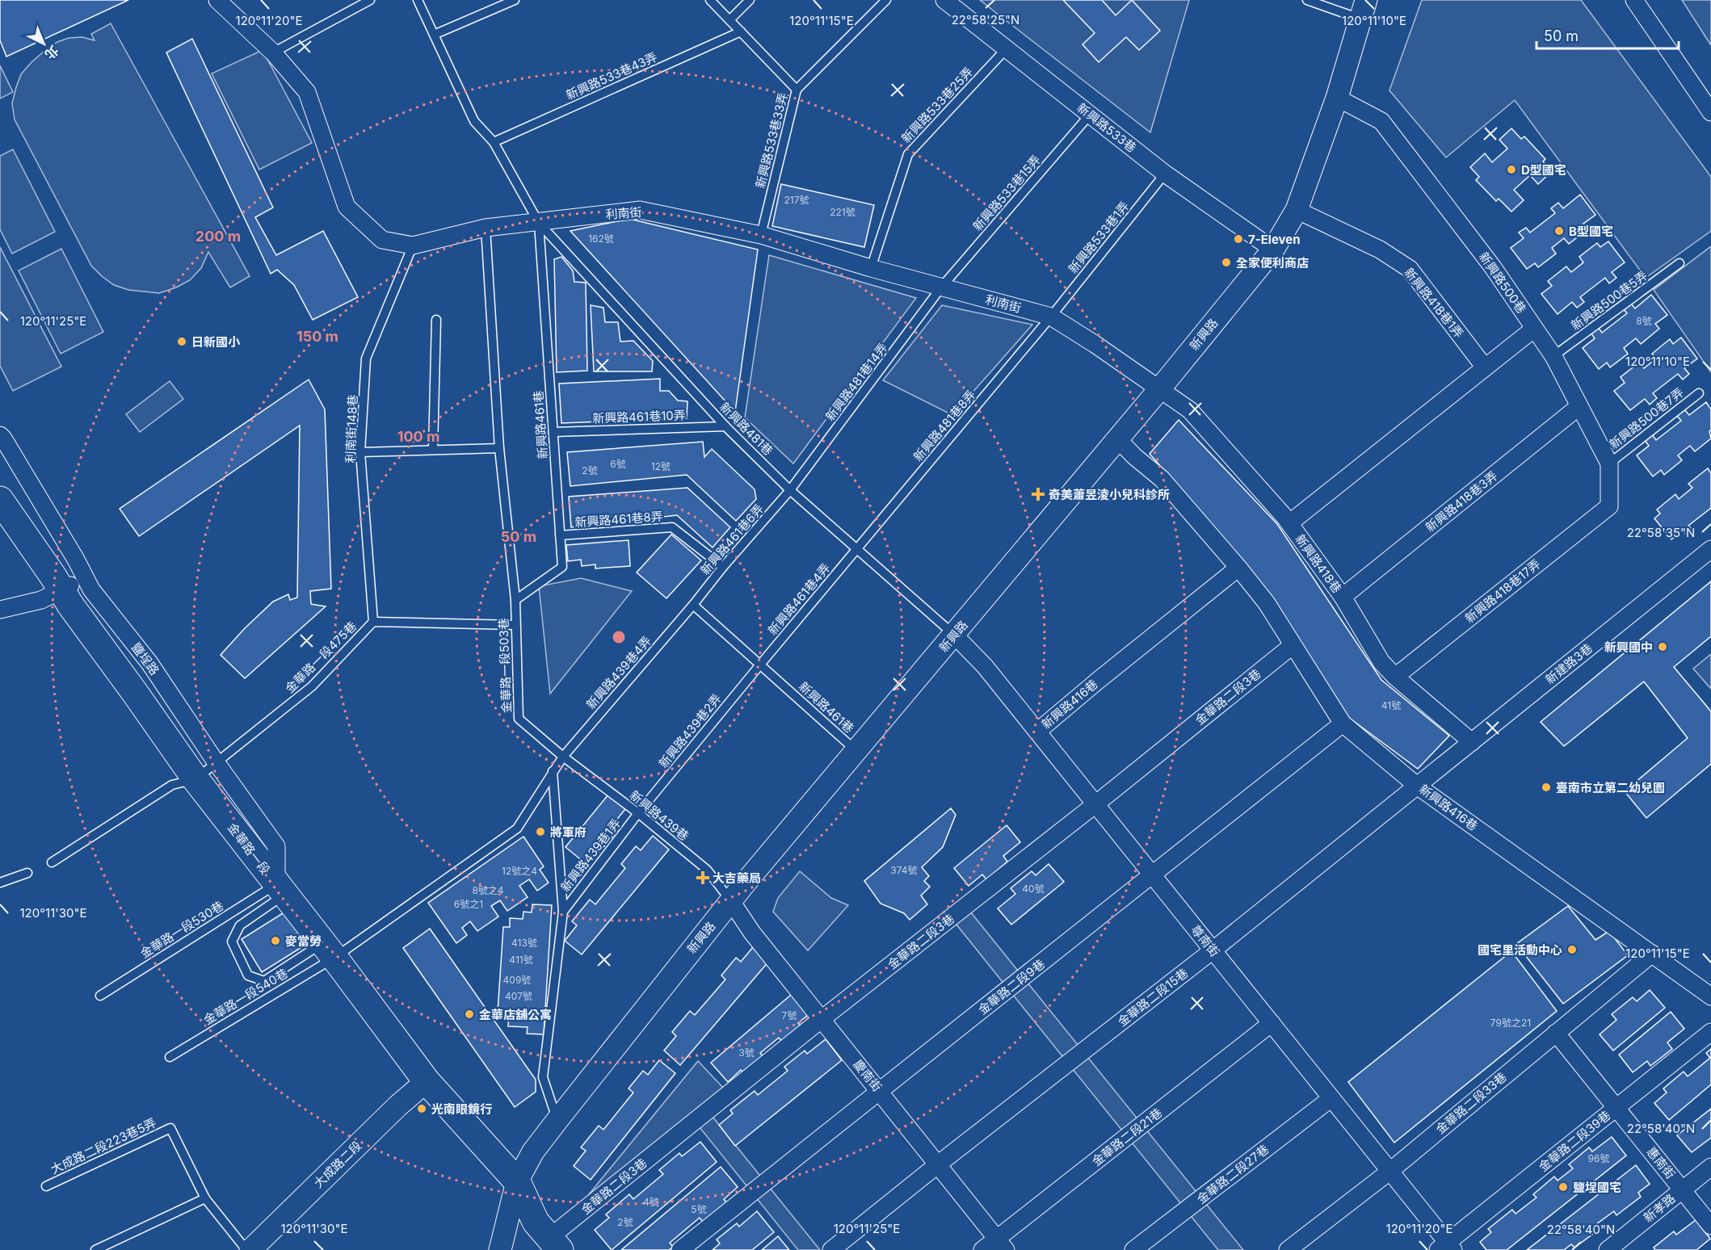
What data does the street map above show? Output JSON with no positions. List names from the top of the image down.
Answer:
{
  "streets": {
    "main road": ["金華路一段"],
    "street": [
      "新興路533巷",
      "利南街",
      "新興路500巷",
      "新興路418巷1弄",
      "新興路",
      "新興路418巷3弄",
      "新興路418巷",
      "新興路418巷17弄",
      "鹽埕路",
      "新建路3巷",
      "金華路二段3巷",
      "新興路416巷",
      "尊南街",
      "金華路二段9巷",
      "金華路二段15巷",
      "慶南街",
      "金華路二段33巷",
      "金華路二段21巷",
      "金華路二段39巷",
      "惠南街",
      "大成路二段",
      "金華路二段27巷",
      "新孝路"
    ],
    "lane": [
      "新興路533巷43弄",
      "新興路533巷25弄",
      "新興路533巷33弄",
      "新興路533巷15弄",
      "新興路533巷1弄",
      "新興路500巷5弄",
      "新興路481巷14弄",
      "新興路461巷10弄",
      "新興路500巷7弄",
      "新興路461巷",
      "新興路481巷8弄",
      "利南街148巷",
      "新興路481巷",
      "新興路461巷8弄",
      "新興路461巷6弄",
      "新興路461巷4弄",
      "金華路一段475巷",
      "金華路一段503巷",
      "新興路439巷4弄",
      "新興路439巷2弄",
      "新興路439巷",
      "新興路439巷1弄",
      "金華路一段530巷",
      "金華路一段540巷",
      "大成路二段223巷5弄"
    ]
  },
  "crossings": [
    ["新興路533巷25弄", "新興路533巷"],
    ["新興路533巷25弄", "利南街"],
    ["新興路533巷", "新興路533巷15弄"],
    ["新興路533巷", "新興路533巷1弄"],
    ["新興路533巷", "新興路"],
    ["新興路533巷33弄", "利南街"],
    ["新興路533巷15弄", "利南街"],
    ["新興路533巷15弄", "新興路481巷14弄"],
    ["利南街", "新興路533巷1弄"],
    ["利南街", "新興路"],
    ["利南街", "新興路481巷14弄"],
    ["利南街", "新興路461巷"],
    ["利南街", "新興路481巷8弄"],
    ["利南街", "利南街148巷"],
    ["利南街", "新興路481巷"],
    ["利南街", "新興路418巷"],
    ["利南街", "金華路一段503巷"],
    ["新興路533巷1弄", "新興路481巷8弄"],
    ["新興路500巷", "新興路500巷5弄"],
    ["新興路500巷", "新興路"],
    ["新興路500巷", "新興路500巷7弄"],
    ["新興路500巷", "新興路418巷3弄"],
    ["新興路500巷", "新興路418巷17弄"],
    ["新興路418巷1弄", "新興路"],
    ["新興路", "新興路461巷"],
    ["新興路", "新興路481巷"],
    ["新興路", "新興路418巷"],
    ["新興路", "新興路416巷"],
    ["新興路", "新興路439巷"],
    ["新興路", "金華路一段"],
    ["新興路", "尊南街"],
    ["新興路", "慶南街"],
    ["新興路481巷14弄", "新興路481巷"],
    ["新興路481巷14弄", "新興路461巷6弄"],
    ["新興路461巷10弄", "新興路461巷"],
    ["新興路461巷10弄", "新興路481巷"],
    ["新興路461巷", "新興路481巷"],
    ["新興路461巷", "新興路461巷8弄"],
    ["新興路461巷", "新興路461巷6弄"],
    ["新興路461巷", "新興路461巷4弄"],
    ["新興路461巷", "金華路一段503巷"],
    ["新興路461巷", "新興路439巷4弄"],
    ["新興路461巷", "新興路439巷2弄"],
    ["新興路481巷8弄", "新興路481巷"],
    ["新興路481巷8弄", "新興路461巷4弄"],
    ["利南街148巷", "金華路一段475巷"],
    ["新興路481巷", "新興路461巷6弄"],
    ["新興路481巷", "新興路461巷4弄"],
    ["新興路481巷", "尊南街"],
    ["新興路418巷3弄", "新興路418巷"],
    ["新興路461巷8弄", "新興路461巷6弄"],
    ["新興路461巷6弄", "新興路439巷4弄"],
    ["新興路418巷", "新興路418巷17弄"],
    ["新興路418巷", "新建路3巷"],
    ["新興路418巷", "金華路二段15巷"],
    ["新興路461巷4弄", "新興路439巷2弄"],
    ["金華路一段475巷", "鹽埕路"],
    ["金華路一段475巷", "金華路一段503巷"],
    ["金華路一段475巷", "金華路一段"],
    ["鹽埕路", "金華路一段"],
    ["鹽埕路", "金華路一段530巷"],
    ["新建路3巷", "金華路二段15巷"],
    ["金華路一段503巷", "新興路439巷4弄"],
    ["金華路一段503巷", "新興路439巷"],
    ["新興路439巷4弄", "新興路439巷"],
    ["金華路二段3巷", "新興路416巷"],
    ["金華路二段3巷", "金華路一段"],
    ["金華路二段3巷", "尊南街"],
    ["金華路二段3巷", "慶南街"],
    ["新興路416巷", "尊南街"],
    ["新興路416巷", "金華路二段9巷"],
    ["新興路416巷", "金華路二段15巷"],
    ["新興路416巷", "金華路二段33巷"],
    ["新興路439巷2弄", "新興路439巷"],
    ["新興路439巷2弄", "新興路439巷1弄"],
    ["新興路439巷", "新興路439巷1弄"],
    ["新興路439巷", "慶南街"],
    ["金華路一段", "金華路一段530巷"],
    ["金華路一段", "金華路一段540巷"],
    ["金華路一段", "大成路二段"],
    ["尊南街", "金華路二段9巷"],
    ["尊南街", "金華路二段15巷"],
    ["尊南街", "金華路二段33巷"],
    ["尊南街", "金華路二段21巷"],
    ["尊南街", "金華路二段39巷"],
    ["尊南街", "金華路二段27巷"],
    ["金華路二段9巷", "慶南街"],
    ["金華路二段15巷", "慶南街"],
    ["慶南街", "金華路二段21巷"],
    ["金華路二段33巷", "惠南街"],
    ["金華路二段39巷", "惠南街"],
    ["惠南街", "新孝路"]
  ],
  "places": {
    "other": [
      "D型國宅",
      "B型國宅",
      "7-Eleven",
      "全家便利商店",
      "日新國小",
      "新興國中",
      "臺南市立第二幼兒園",
      "將軍府",
      "麥當勞",
      "國宅里活動中心",
      "金華店舖公寓",
      "光南眼鏡行",
      "鹽埕國宅"
    ],
    "health": ["奇美蕭昱淩小兒科診所", "大吉藥局"]
  },
  "house_numbers": [
    "217號",
    "221號",
    "162號",
    "8號",
    "6號",
    "12號",
    "2號",
    "41號",
    "374號",
    "12號之4",
    "40號",
    "8號之4",
    "6號之1",
    "413號",
    "411號",
    "409號",
    "407號",
    "7號",
    "79號之21",
    "3號",
    "96號",
    "4號",
    "5號",
    "2號"
  ],
  "scale_bar": "50 m",
  "north": "bottom right",
  "coordinates": [
    "22°58'25\"N",
    "120°11'20\"E",
    "120°11'15\"E",
    "120°11'10\"E",
    "120°11'25\"E",
    "22°58'35\"N",
    "120°11'30\"E",
    "22°58'40\"N"
  ],
  "rings": [
    "200 m",
    "150 m",
    "100 m",
    "50 m"
  ]
}
